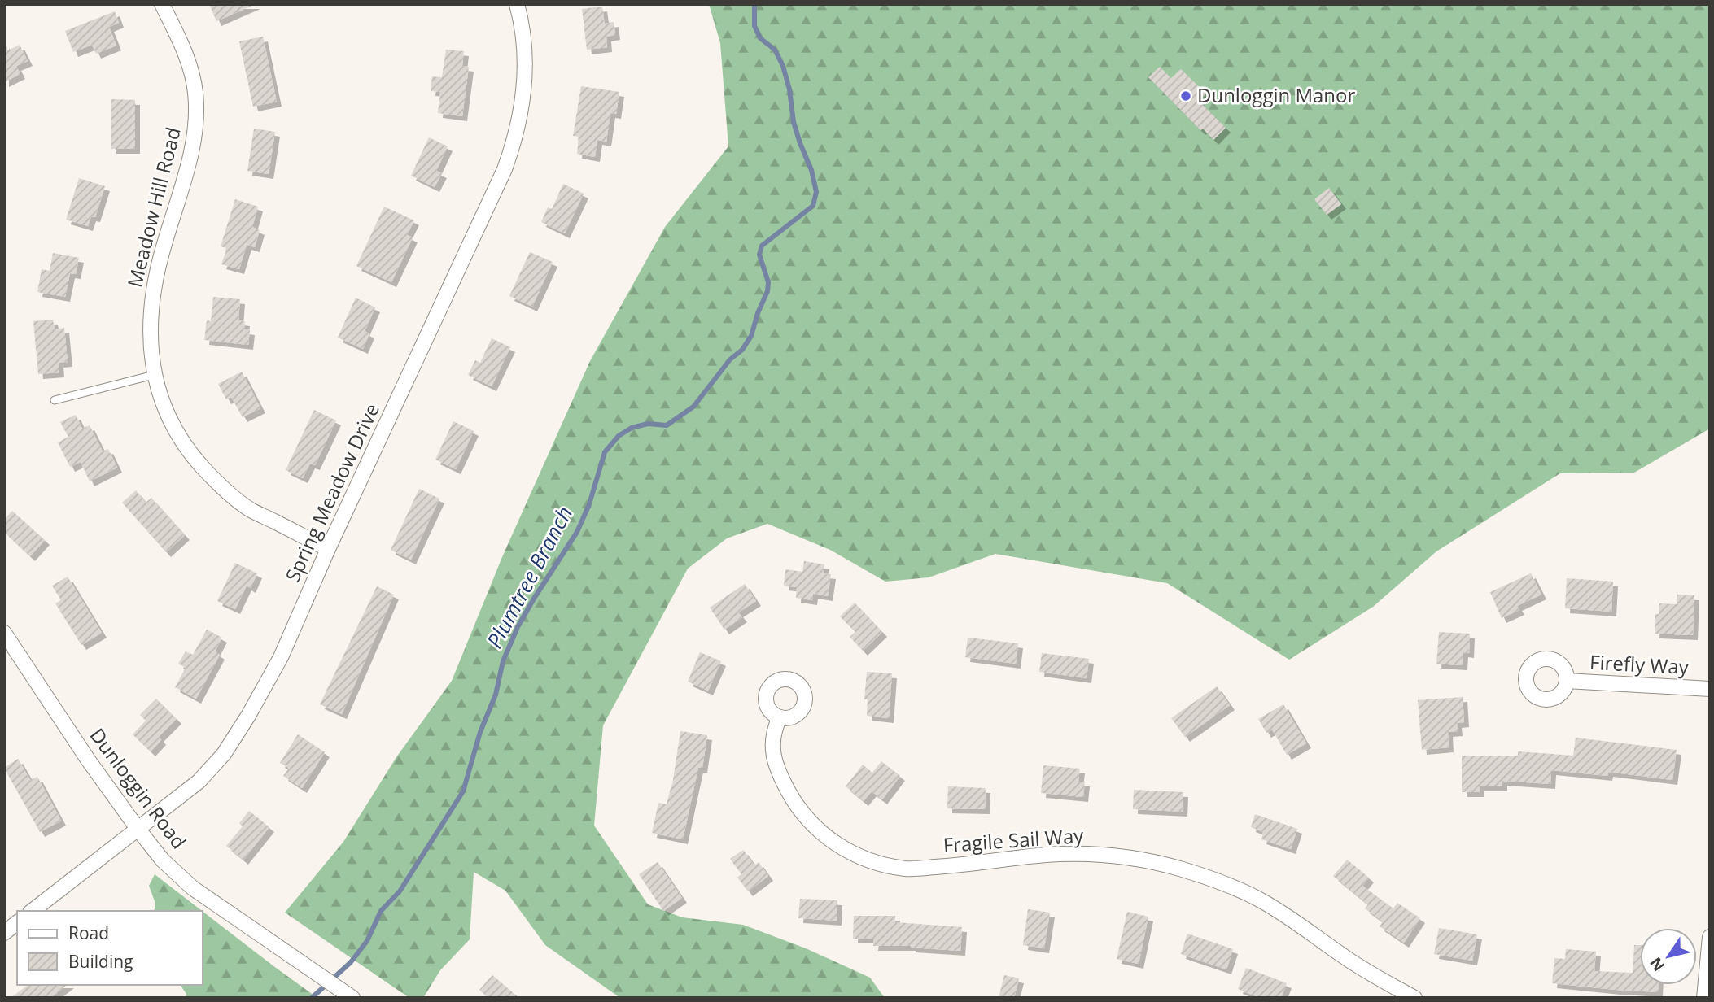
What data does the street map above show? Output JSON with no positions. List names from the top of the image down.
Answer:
{
  "streets": {
    "street": [
      "Meadow Hill Road",
      "Spring Meadow Drive",
      "Firefly Way",
      "Dunloggin Road",
      "Fragile Sail Way"
    ]
  },
  "crossings": [
    ["Meadow Hill Road", "Spring Meadow Drive"],
    ["Spring Meadow Drive", "Dunloggin Road"]
  ],
  "water": ["Plumtree Branch"],
  "places": ["Dunloggin Manor"],
  "legend": ["Road", "Building"],
  "north": "bottom left"
}
